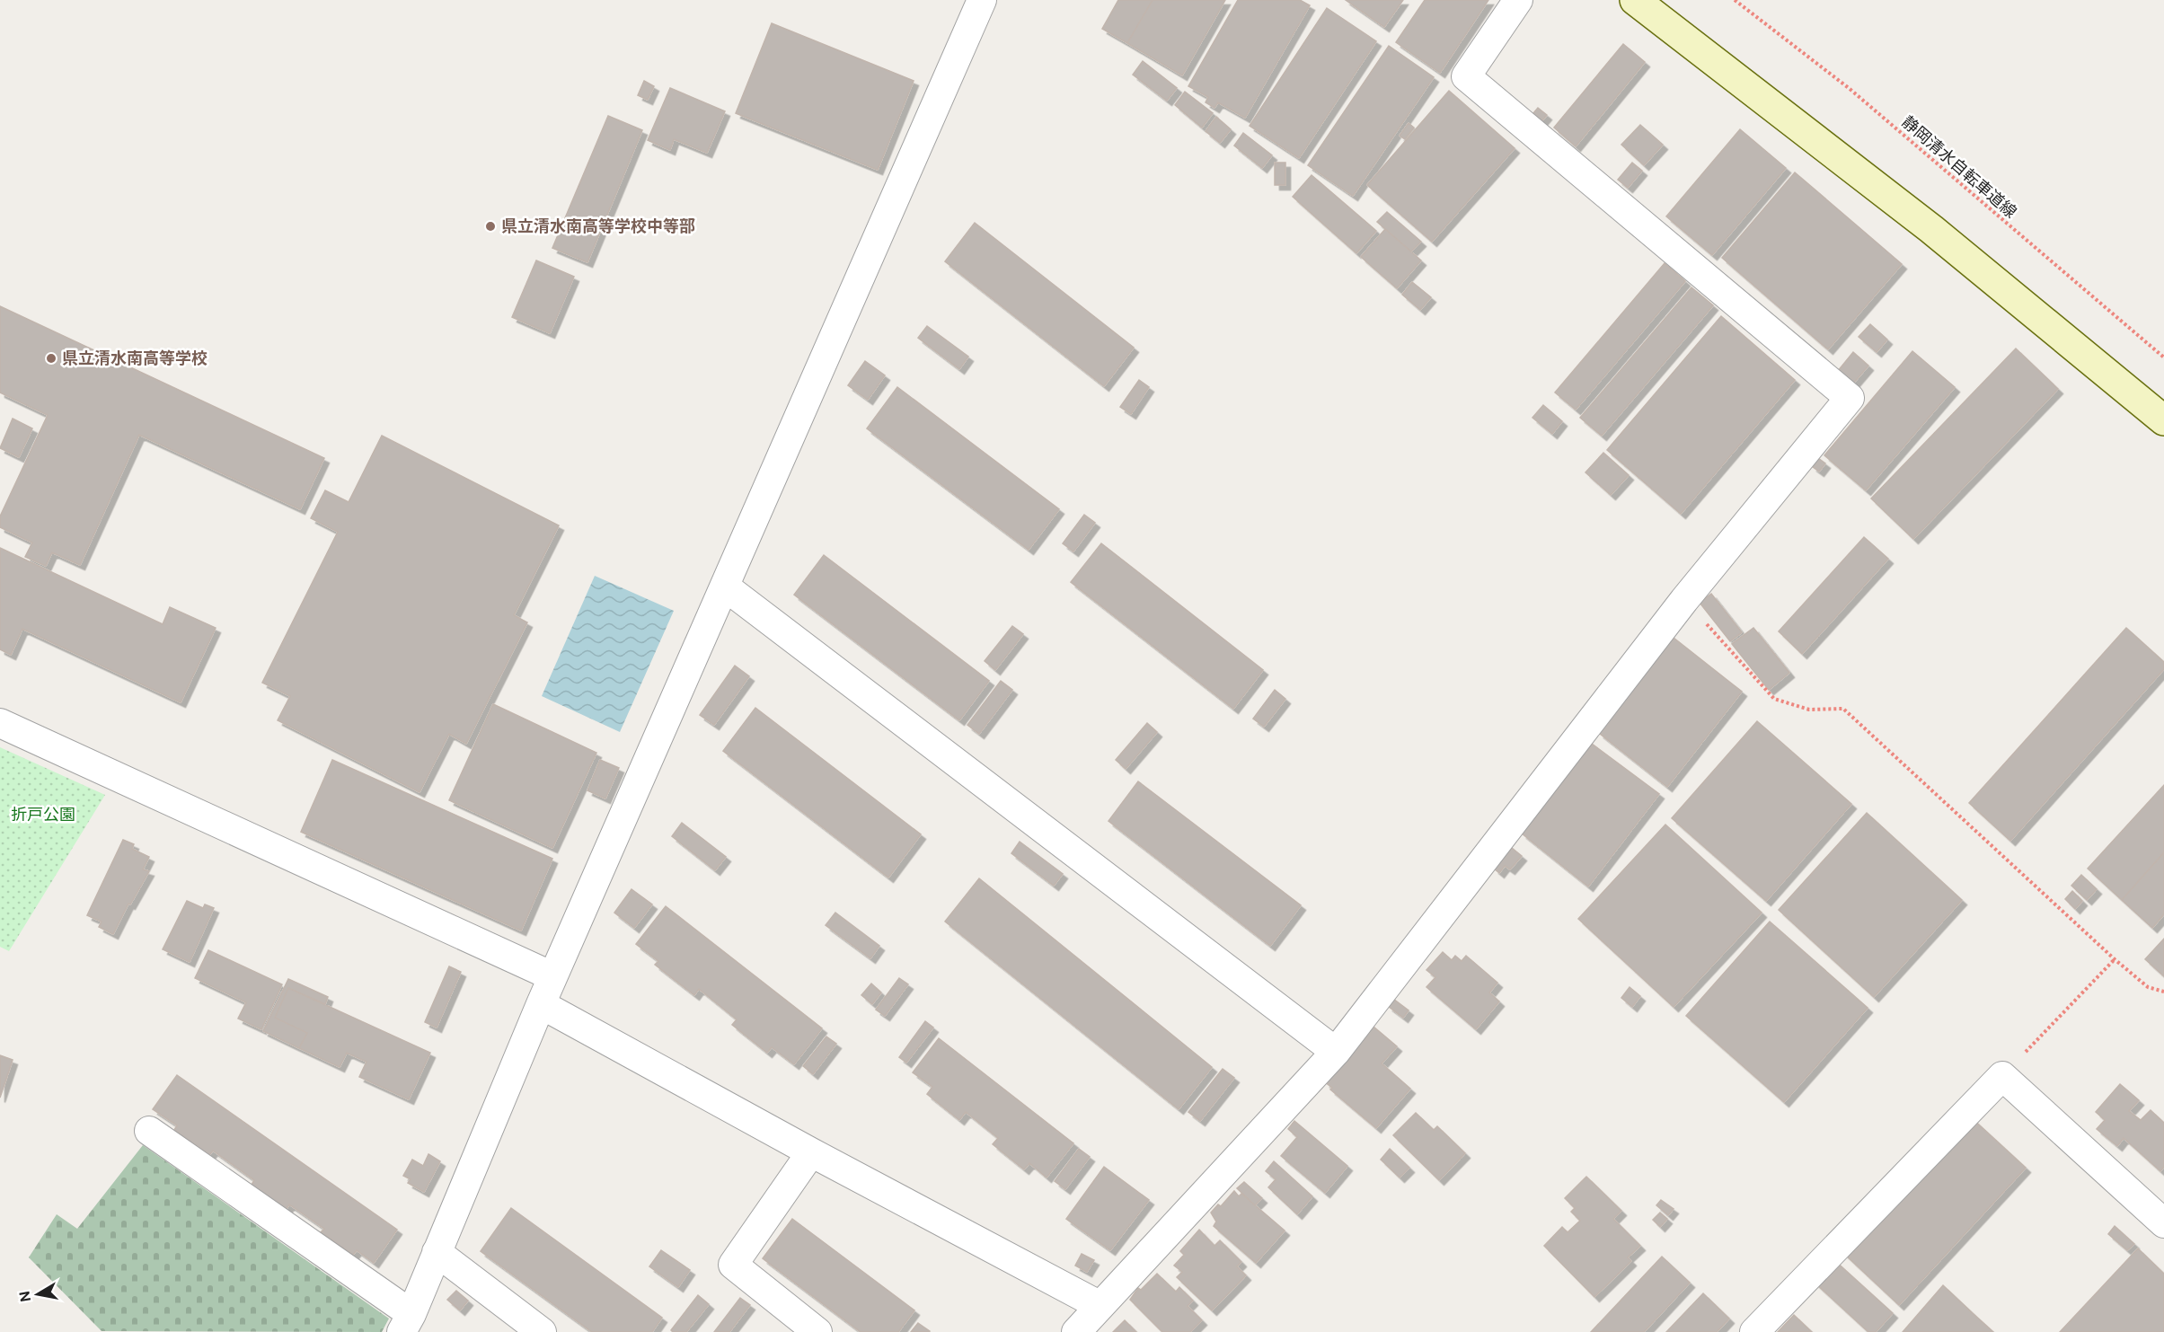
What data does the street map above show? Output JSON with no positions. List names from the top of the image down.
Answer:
{
  "streets": {
    "path": ["静岡清水自転車道線"]
  },
  "parks": ["折戸公園"],
  "places": ["県立清水南高等学校中等部", "県立清水南高等学校"],
  "north": "left"
}
